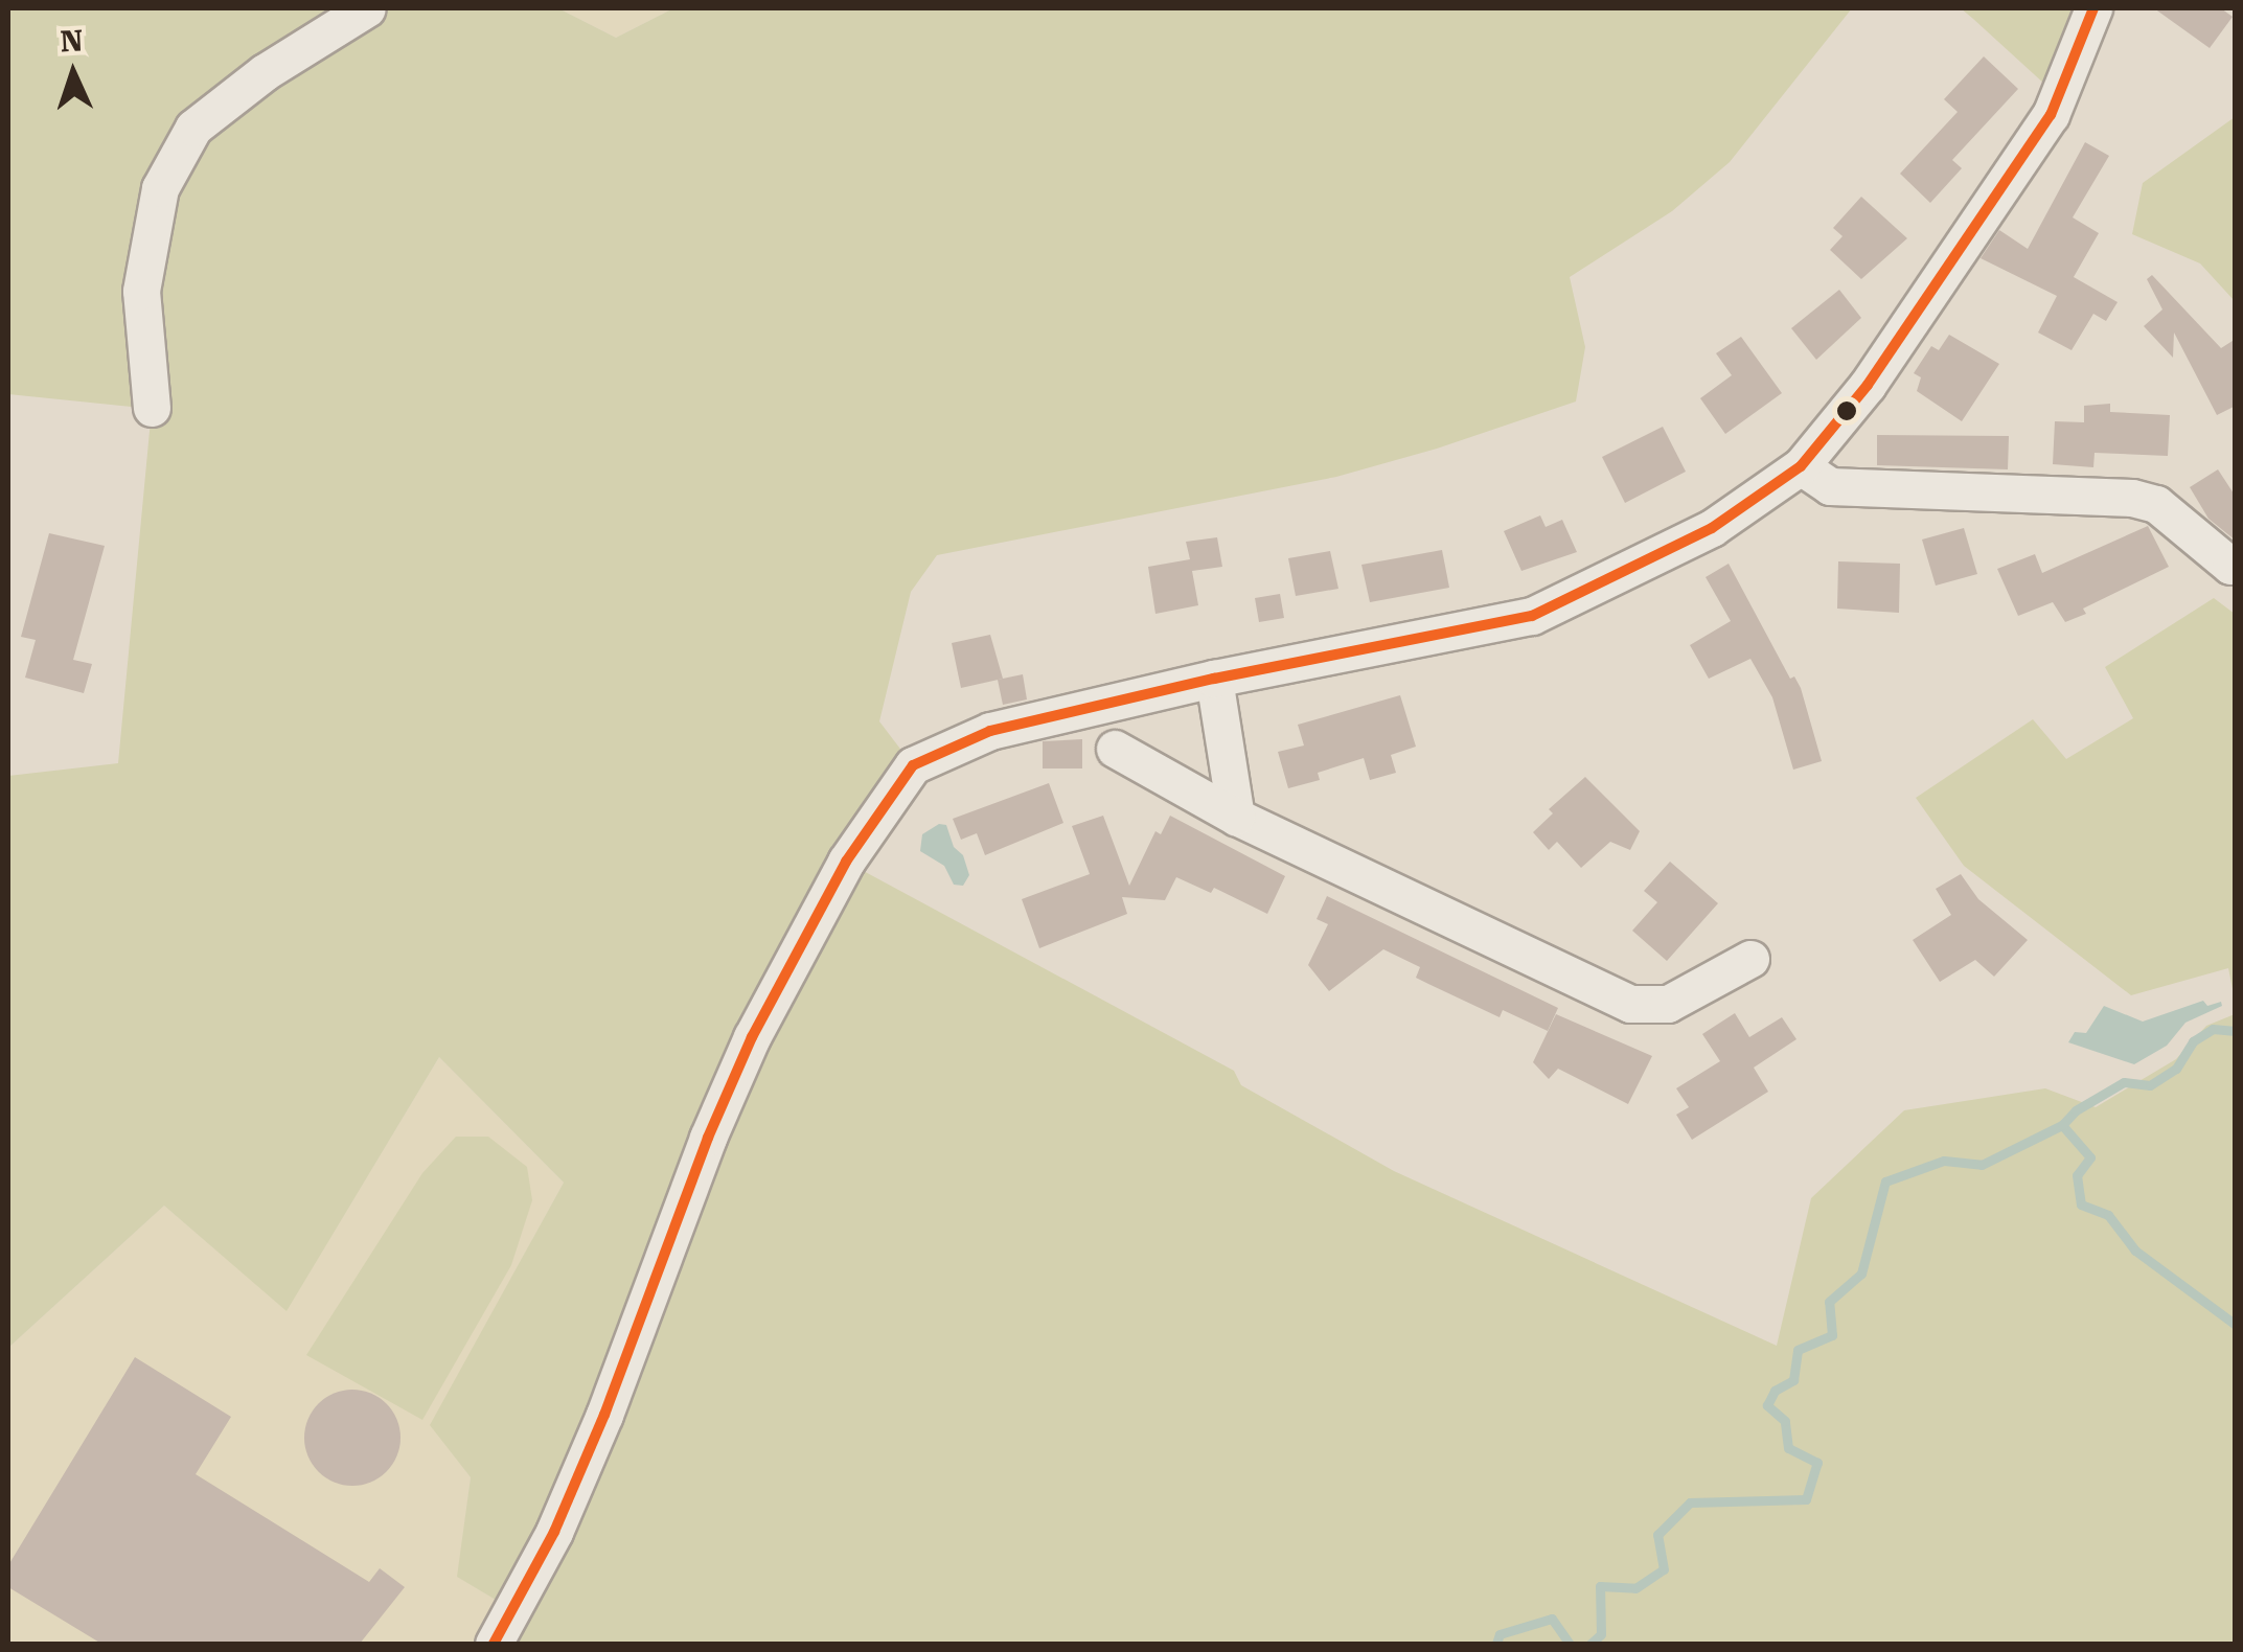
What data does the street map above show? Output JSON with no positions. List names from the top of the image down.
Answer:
{
  "north": "top"
}
